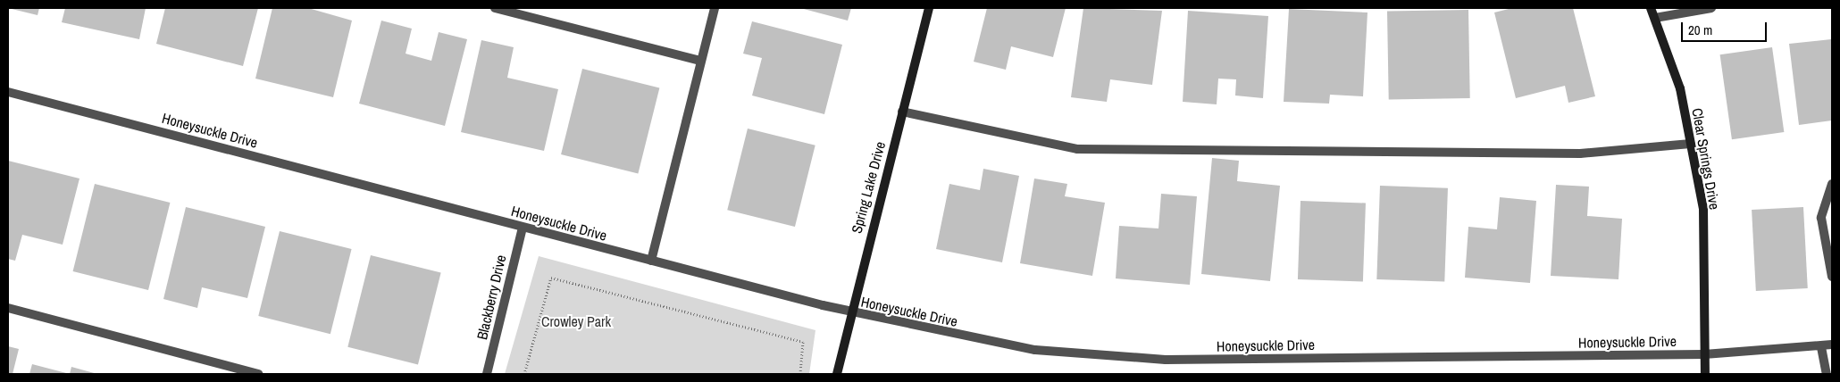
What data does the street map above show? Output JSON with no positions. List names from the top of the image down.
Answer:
{
  "streets": {
    "street": [
      "Honeysuckle Drive",
      "Clear Springs Drive",
      "Spring Lake Drive",
      "Blackberry Drive"
    ]
  },
  "crossings": [
    ["Honeysuckle Drive", "Clear Springs Drive"],
    ["Honeysuckle Drive", "Spring Lake Drive"],
    ["Honeysuckle Drive", "Blackberry Drive"]
  ],
  "parks": ["Crowley Park"],
  "scale_bar": "20 m"
}
